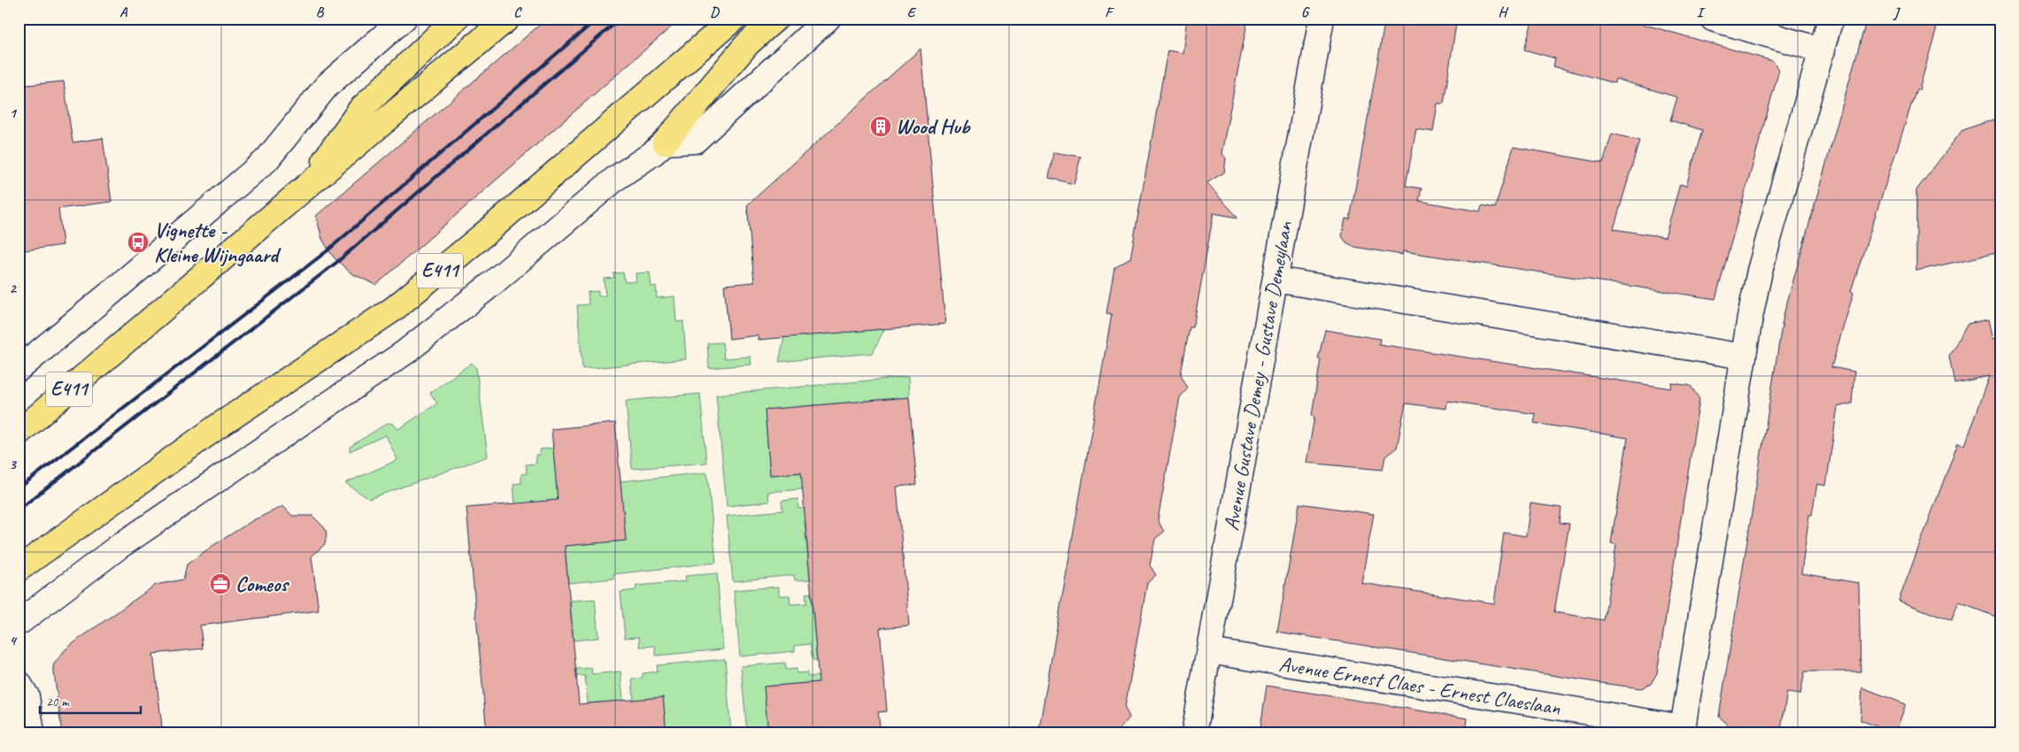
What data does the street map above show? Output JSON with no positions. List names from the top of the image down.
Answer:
{
  "streets": {
    "highway": ["E411"],
    "street": ["Avenue Gustave Demey - Gustave Demeylaan", "Avenue Ernest Claes - Ernest Claeslaan"]
  },
  "crossings": [
    ["Avenue Gustave Demey - Gustave Demeylaan", "Avenue Ernest Claes - Ernest Claeslaan"]
  ],
  "places": {
    "building": ["Wood Hub"],
    "bus stop": ["Vignette - Kleine Wijngaard"],
    "office": ["Comeos"]
  },
  "scale_bar": "20 m",
  "grid": {
    "columns": [
      "A",
      "B",
      "C",
      "D",
      "E",
      "F",
      "G",
      "H",
      "I",
      "J"
    ],
    "rows": [
      "1",
      "2",
      "3",
      "4"
    ]
  }
}
